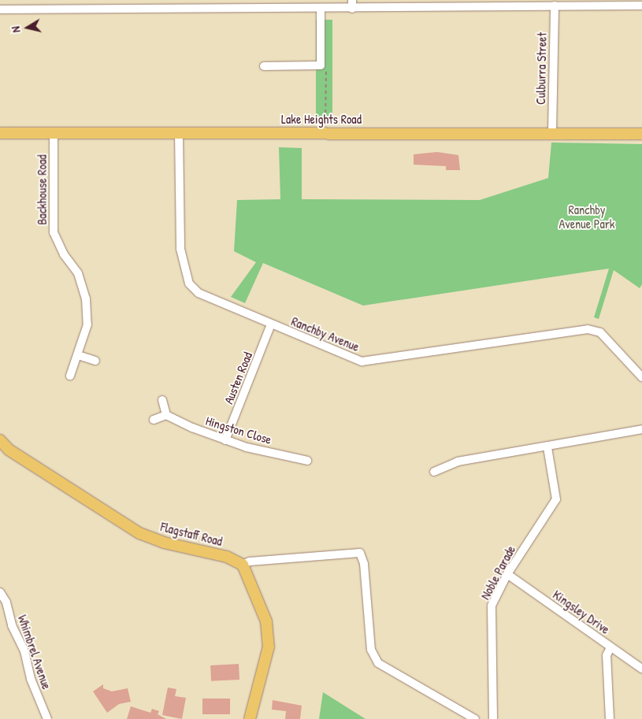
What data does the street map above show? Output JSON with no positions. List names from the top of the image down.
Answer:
{
  "streets": {
    "main road": ["Lake Heights Road", "Flagstaff Road"],
    "street": [
      "Culburra Street",
      "Backhouse Road",
      "Ranchby Avenue",
      "Austen Road",
      "Hingston Close",
      "Noble Parade",
      "Kingsley Drive",
      "Whimbrel Avenue"
    ]
  },
  "crossings": [
    ["Culburra Street", "Lake Heights Road"],
    ["Lake Heights Road", "Backhouse Road"],
    ["Lake Heights Road", "Ranchby Avenue"],
    ["Ranchby Avenue", "Austen Road"],
    ["Austen Road", "Hingston Close"],
    ["Noble Parade", "Kingsley Drive"]
  ],
  "parks": ["Ranchby Avenue Park"],
  "north": "left"
}
